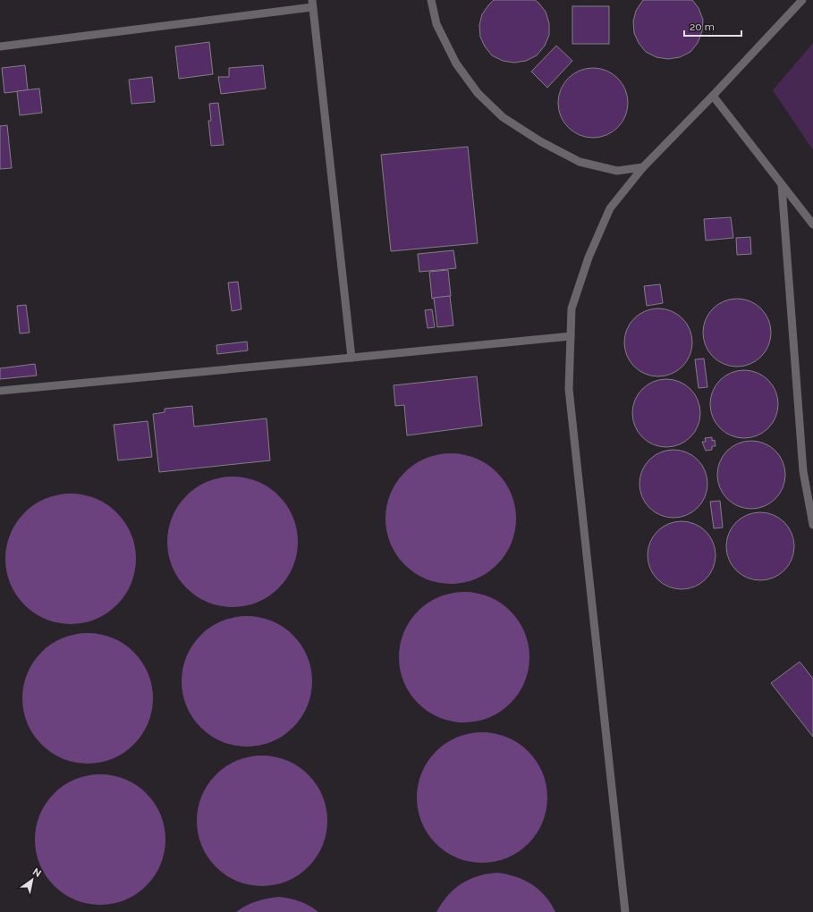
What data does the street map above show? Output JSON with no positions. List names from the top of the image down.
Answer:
{
  "scale_bar": "20 m",
  "north": "top right"
}
